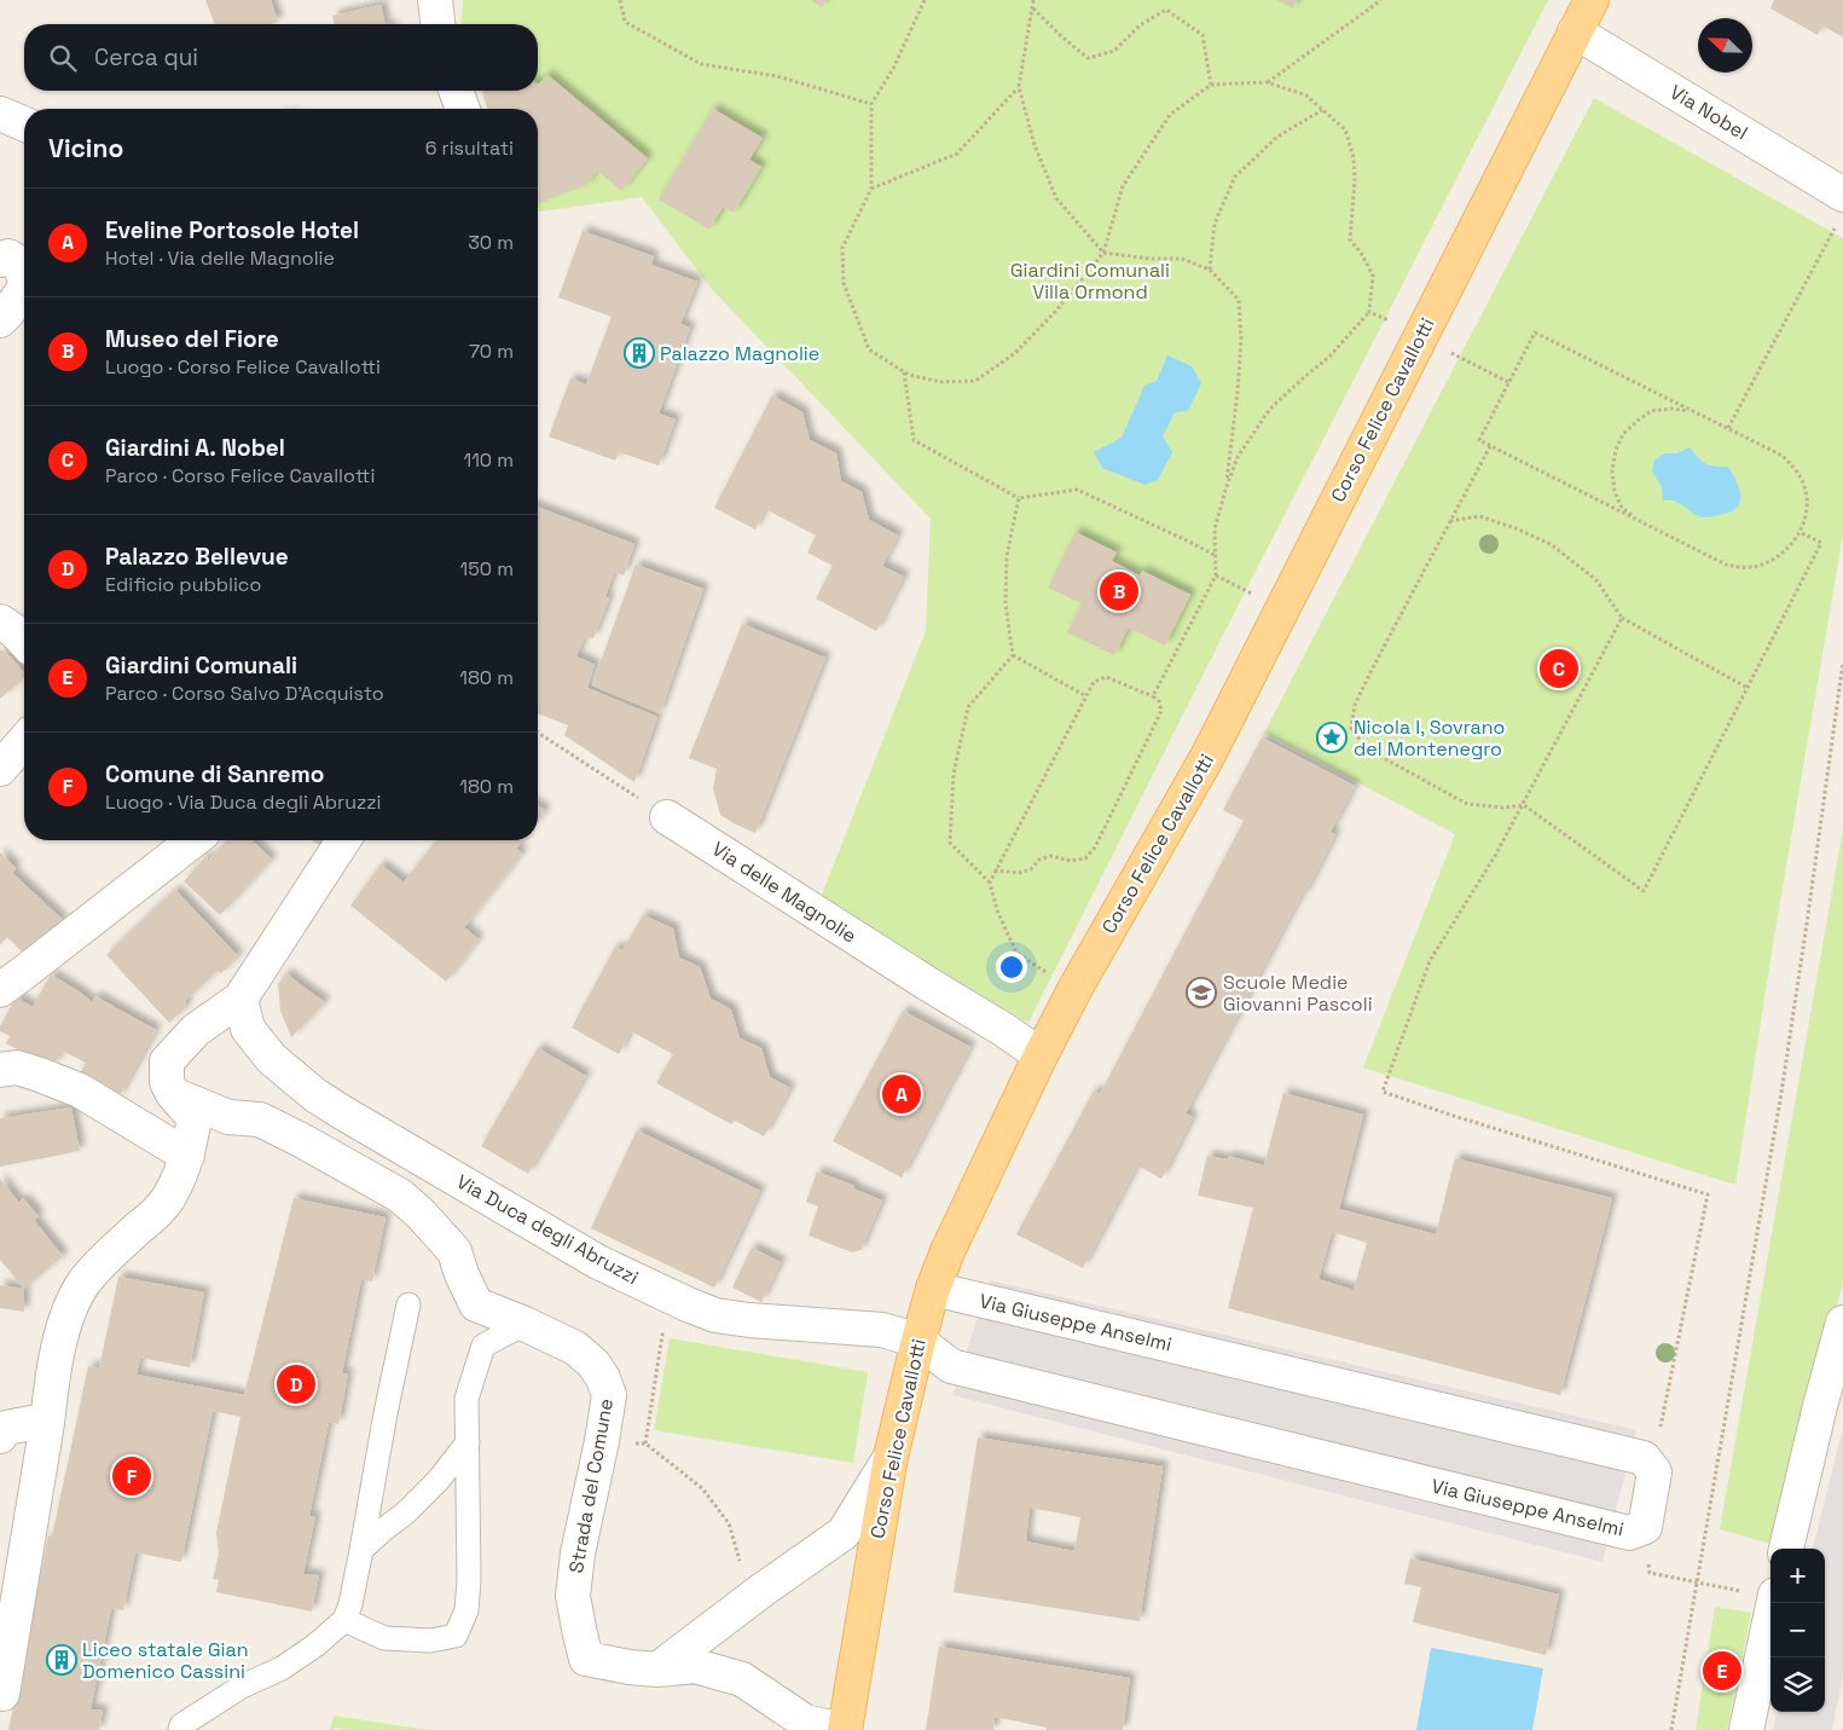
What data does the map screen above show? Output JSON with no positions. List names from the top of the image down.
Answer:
{
  "streets": {
    "main road": ["Corso Felice Cavallotti"],
    "street": [
      "Via Nobel",
      "Via delle Magnolie",
      "Via Duca degli Abruzzi",
      "Via Giuseppe Anselmi",
      "Strada del Comune"
    ]
  },
  "crossings": [
    ["Via Nobel", "Corso Felice Cavallotti"],
    ["Corso Felice Cavallotti", "Via delle Magnolie"],
    ["Corso Felice Cavallotti", "Via Duca degli Abruzzi"],
    ["Corso Felice Cavallotti", "Via Giuseppe Anselmi"],
    ["Corso Felice Cavallotti", "Strada del Comune"],
    ["Via Duca degli Abruzzi", "Via Giuseppe Anselmi"]
  ],
  "parks": ["Giardini Comunali Villa Ormond"],
  "places": {
    "building": ["Palazzo Magnolie", "Liceo statale Gian Domenico Cassini"],
    "place": ["Nicola I, Sovrano del Montenegro"],
    "school or university": ["Scuole Medie Giovanni Pascoli"]
  },
  "north": "top left",
  "page": {
    "search": "Cerca qui",
    "heading": ["Vicino", "6 risultati"],
    "list": [
      {
        "mark": "A",
        "name": "Eveline Portosole Hotel",
        "note": "Hotel · Via delle Magnolie",
        "value": "30 m"
      },
      {
        "mark": "B",
        "name": "Museo del Fiore",
        "note": "Luogo · Corso Felice Cavallotti",
        "value": "70 m"
      },
      {
        "mark": "C",
        "name": "Giardini A. Nobel",
        "note": "Parco · Corso Felice Cavallotti",
        "value": "110 m"
      },
      {
        "mark": "D",
        "name": "Palazzo Bellevue",
        "note": "Edificio pubblico",
        "value": "150 m"
      },
      {
        "mark": "E",
        "name": "Giardini Comunali",
        "note": "Parco · Corso Salvo D'Acquisto",
        "value": "180 m"
      },
      {
        "mark": "F",
        "name": "Comune di Sanremo",
        "note": "Luogo · Via Duca degli Abruzzi",
        "value": "180 m"
      }
    ],
    "pins": [
      "B",
      "C",
      "A",
      "D",
      "F",
      "E"
    ],
    "map_buttons": ["+", "−"]
  }
}
